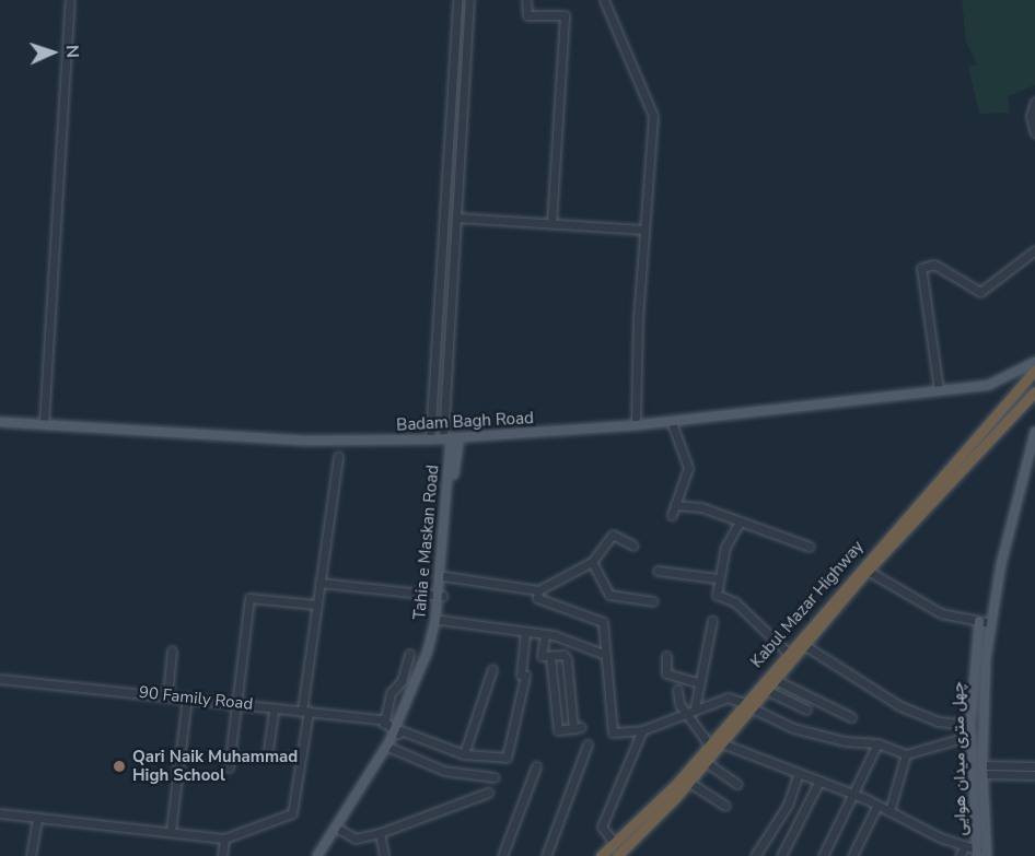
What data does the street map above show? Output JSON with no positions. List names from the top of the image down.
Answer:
{
  "streets": {
    "highway": ["Kabul Mazar Highway"],
    "main road": ["Badam Bagh Road", "Tahia e Maskan Road", "چهل متری میدان هوایی"],
    "street": ["90 Family Road"]
  },
  "crossings": [
    ["Badam Bagh Road", "Tahia e Maskan Road"],
    ["Tahia e Maskan Road", "90 Family Road"]
  ],
  "places": ["Qari Naik Muhammad High School"],
  "north": "right"
}
